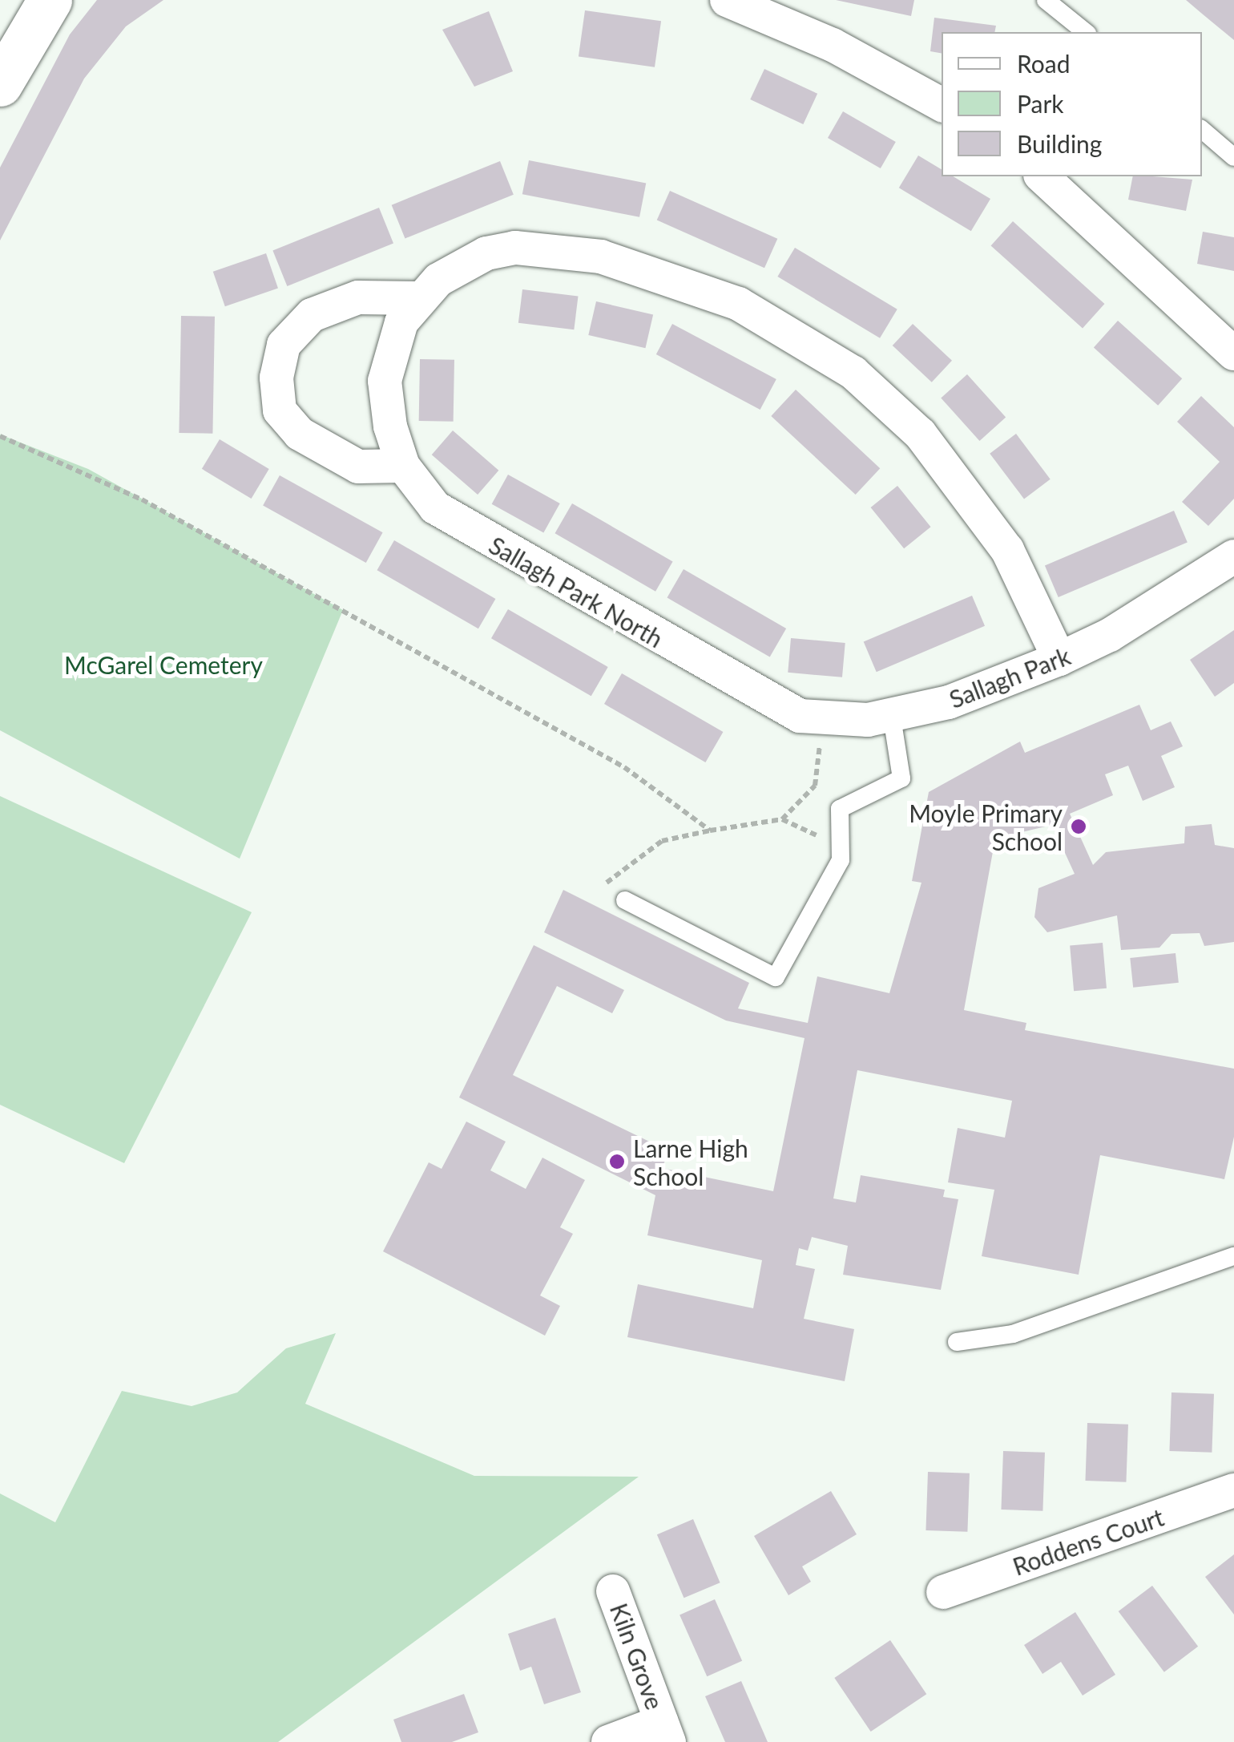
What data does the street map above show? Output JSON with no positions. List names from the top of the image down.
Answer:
{
  "streets": {
    "street": [
      "Sallagh Park North",
      "Sallagh Park",
      "Roddens Court",
      "Kiln Grove"
    ]
  },
  "crossings": [
    ["Sallagh Park North", "Sallagh Park"]
  ],
  "parks": ["McGarel Cemetery"],
  "places": ["Moyle Primary School", "Larne High School"],
  "legend": ["Road", "Park", "Building"]
}
